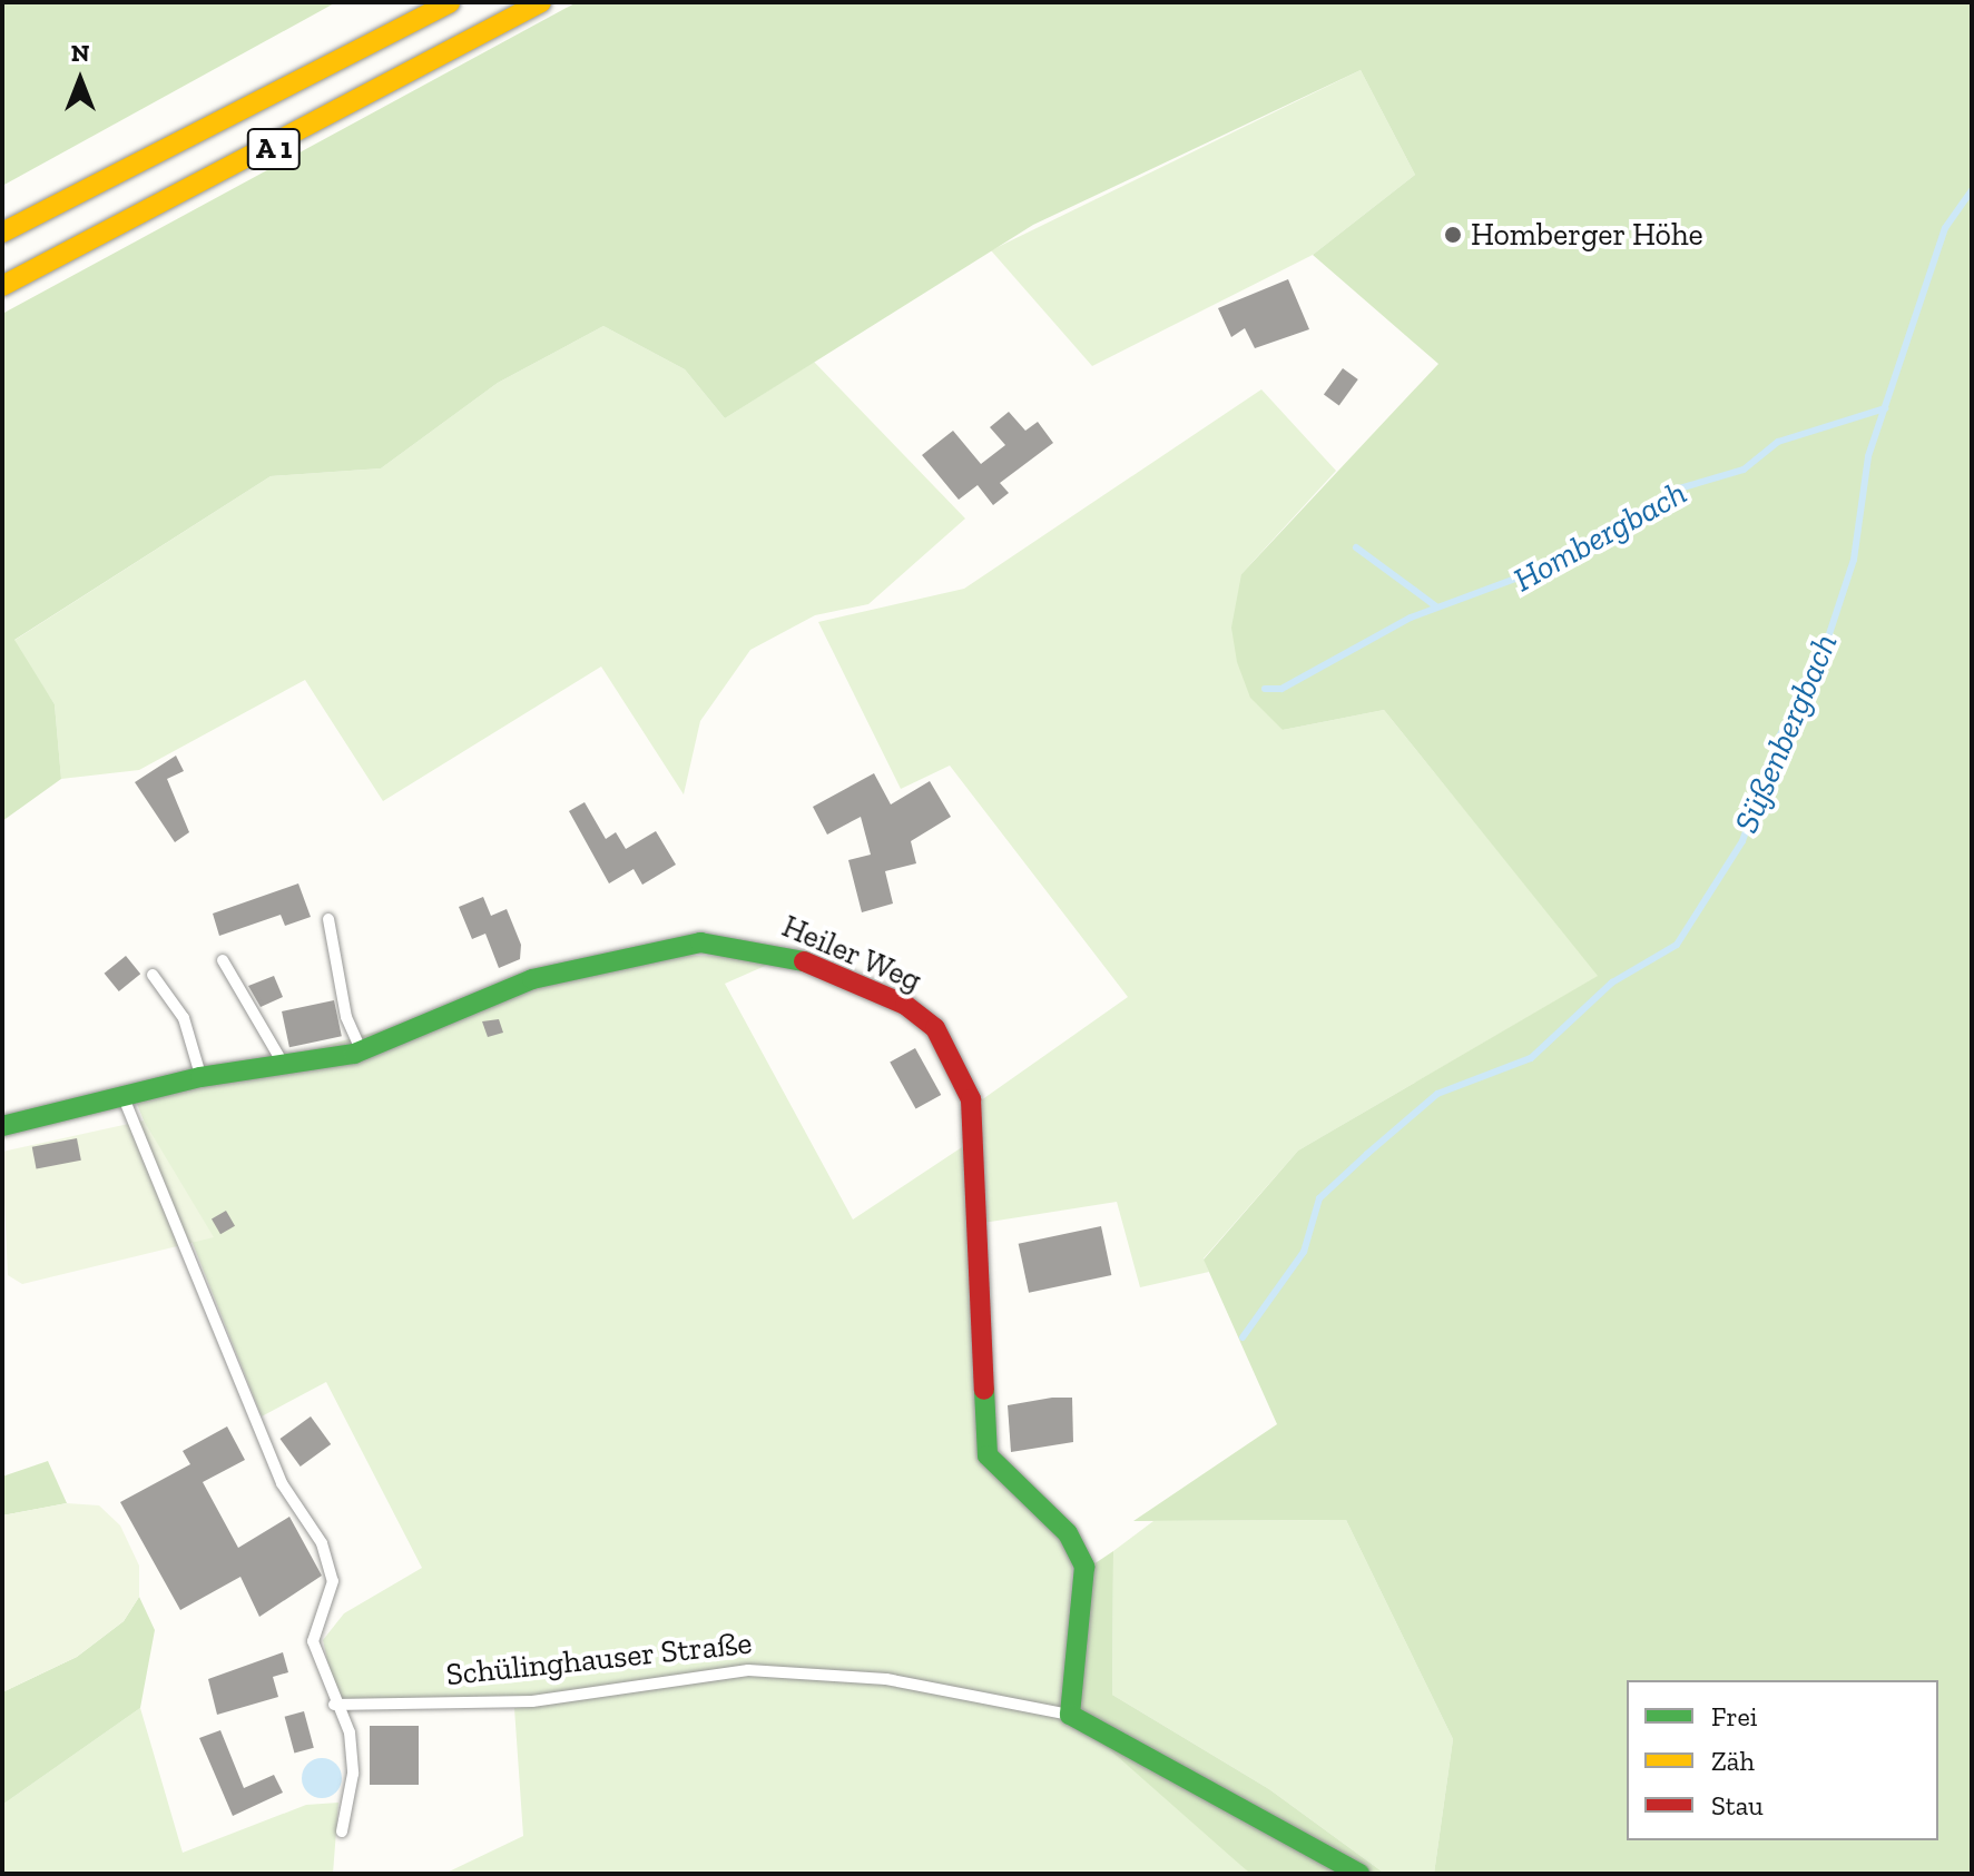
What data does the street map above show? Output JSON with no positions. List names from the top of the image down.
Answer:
{
  "streets": {
    "main road": ["A 1", "Heiler Weg", "Schülinghauser Straße"]
  },
  "crossings": [
    ["Heiler Weg", "Schülinghauser Straße"]
  ],
  "water": ["Hombergbach", "Süßenbergbach"],
  "places": ["Homberger Höhe"],
  "legend": ["Frei", "Zäh", "Stau"],
  "north": "top"
}
